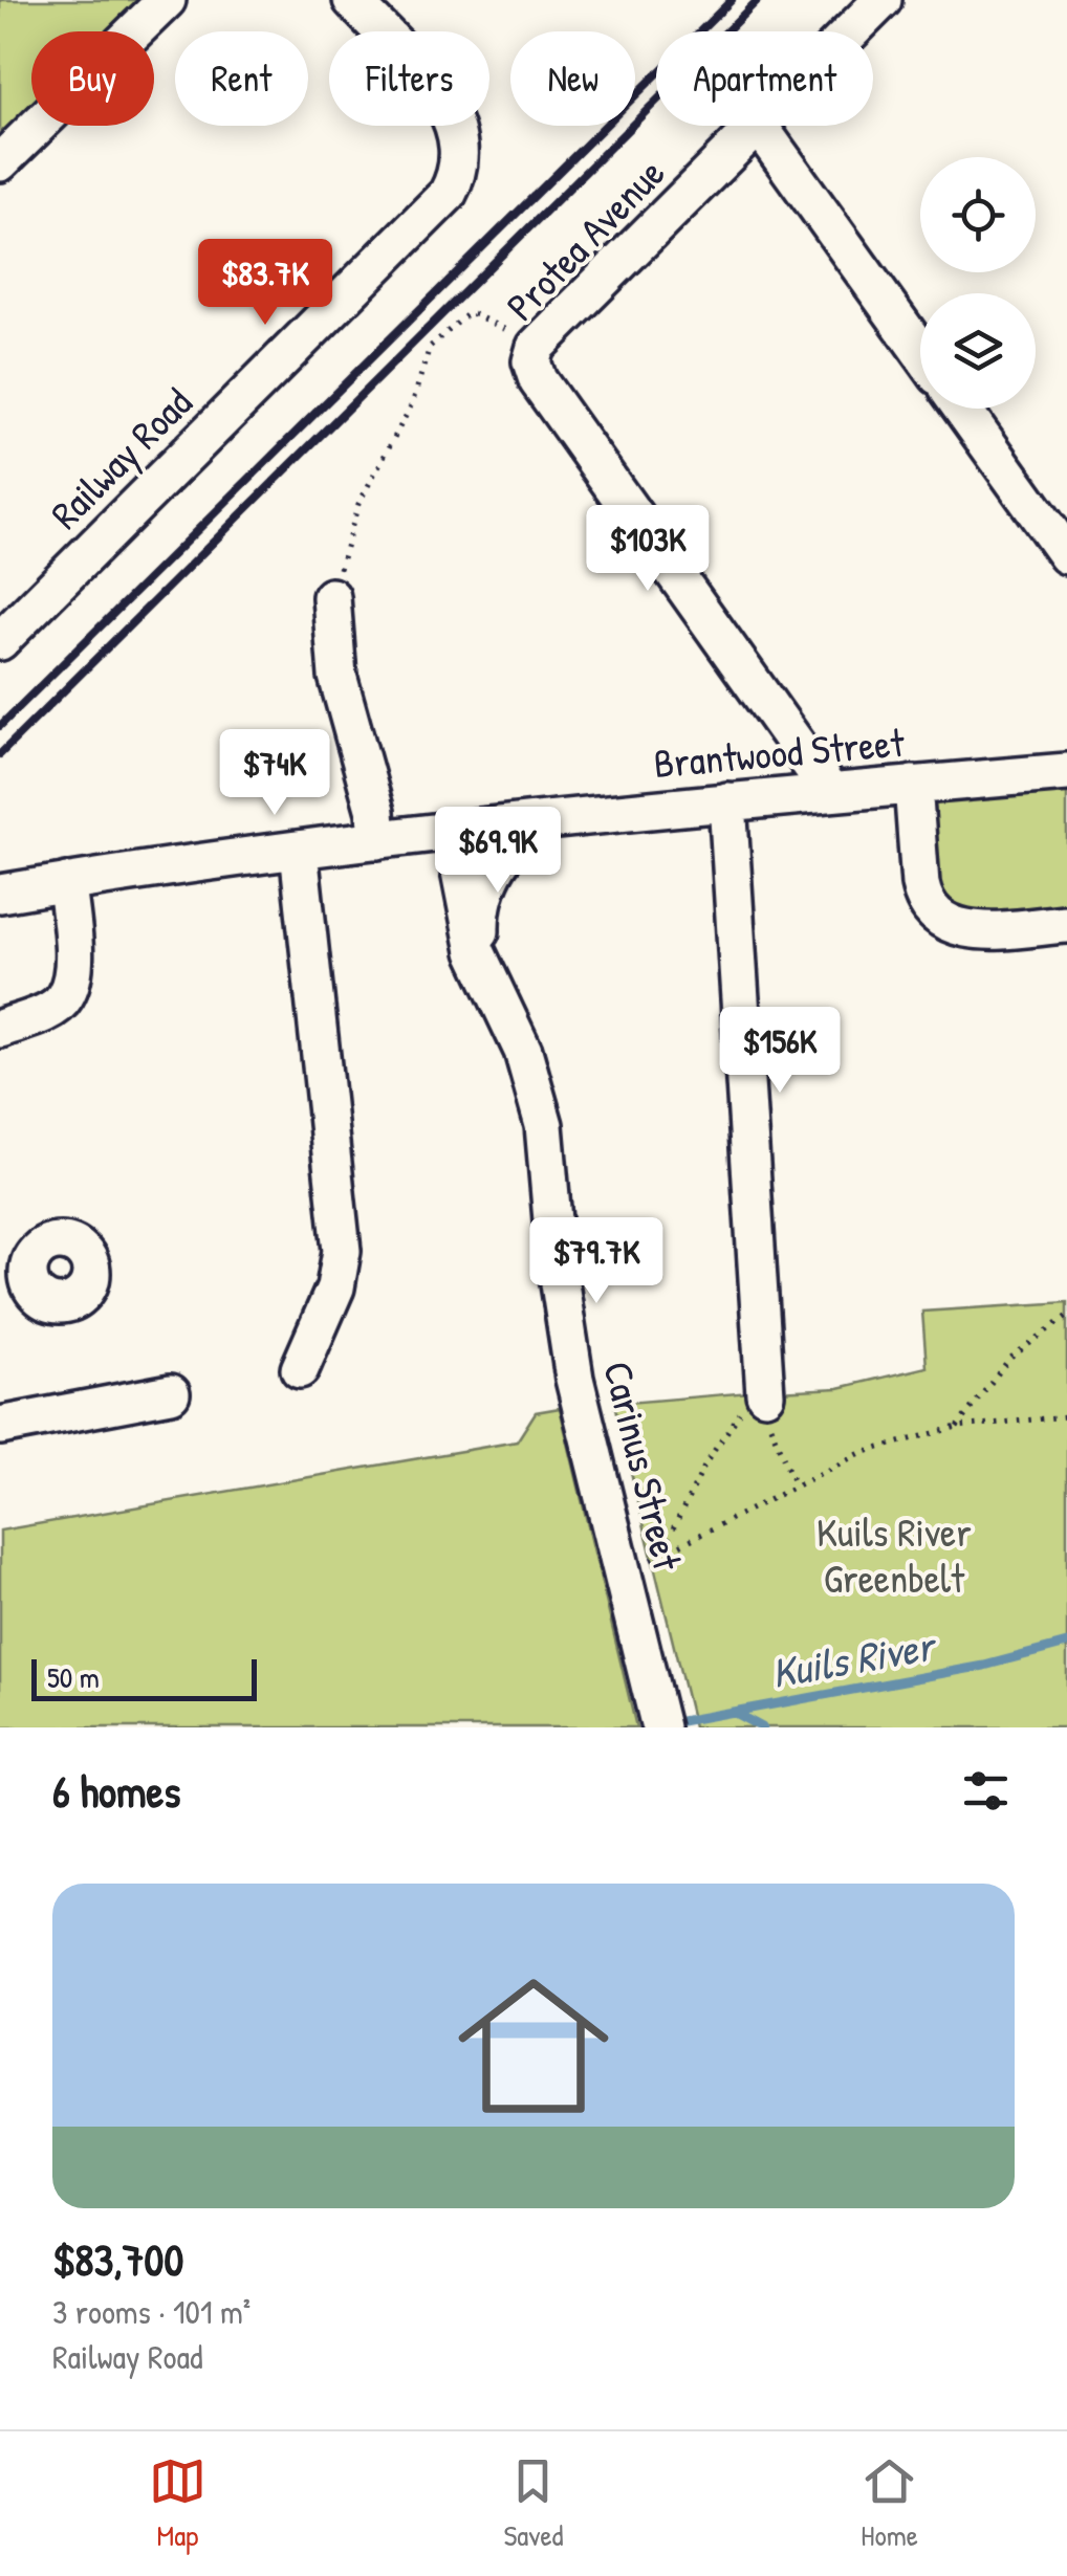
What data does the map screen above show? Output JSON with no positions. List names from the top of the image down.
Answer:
{
  "streets": {
    "street": [
      "Protea Avenue",
      "Railway Road",
      "Brantwood Street",
      "Carinus Street"
    ]
  },
  "crossings": [
    ["Brantwood Street", "Carinus Street"]
  ],
  "water": ["Kuils River"],
  "parks": ["Kuils River Greenbelt"],
  "scale_bar": "50 m",
  "page": {
    "chip": [
      "Buy",
      "Rent",
      "Filters",
      "New",
      "Apartment"
    ],
    "price": [
      "$83.7K",
      "$103K",
      "$74K",
      "$69.9K",
      "$156K",
      "$79.7K"
    ],
    "scale": "50 m",
    "heading": "6 homes",
    "list": [
      {
        "name": "$83,700",
        "note": "3 rooms · 101 m² · Railway Road"
      }
    ],
    "tabs": ["Map", "Saved", "Home"]
  }
}
